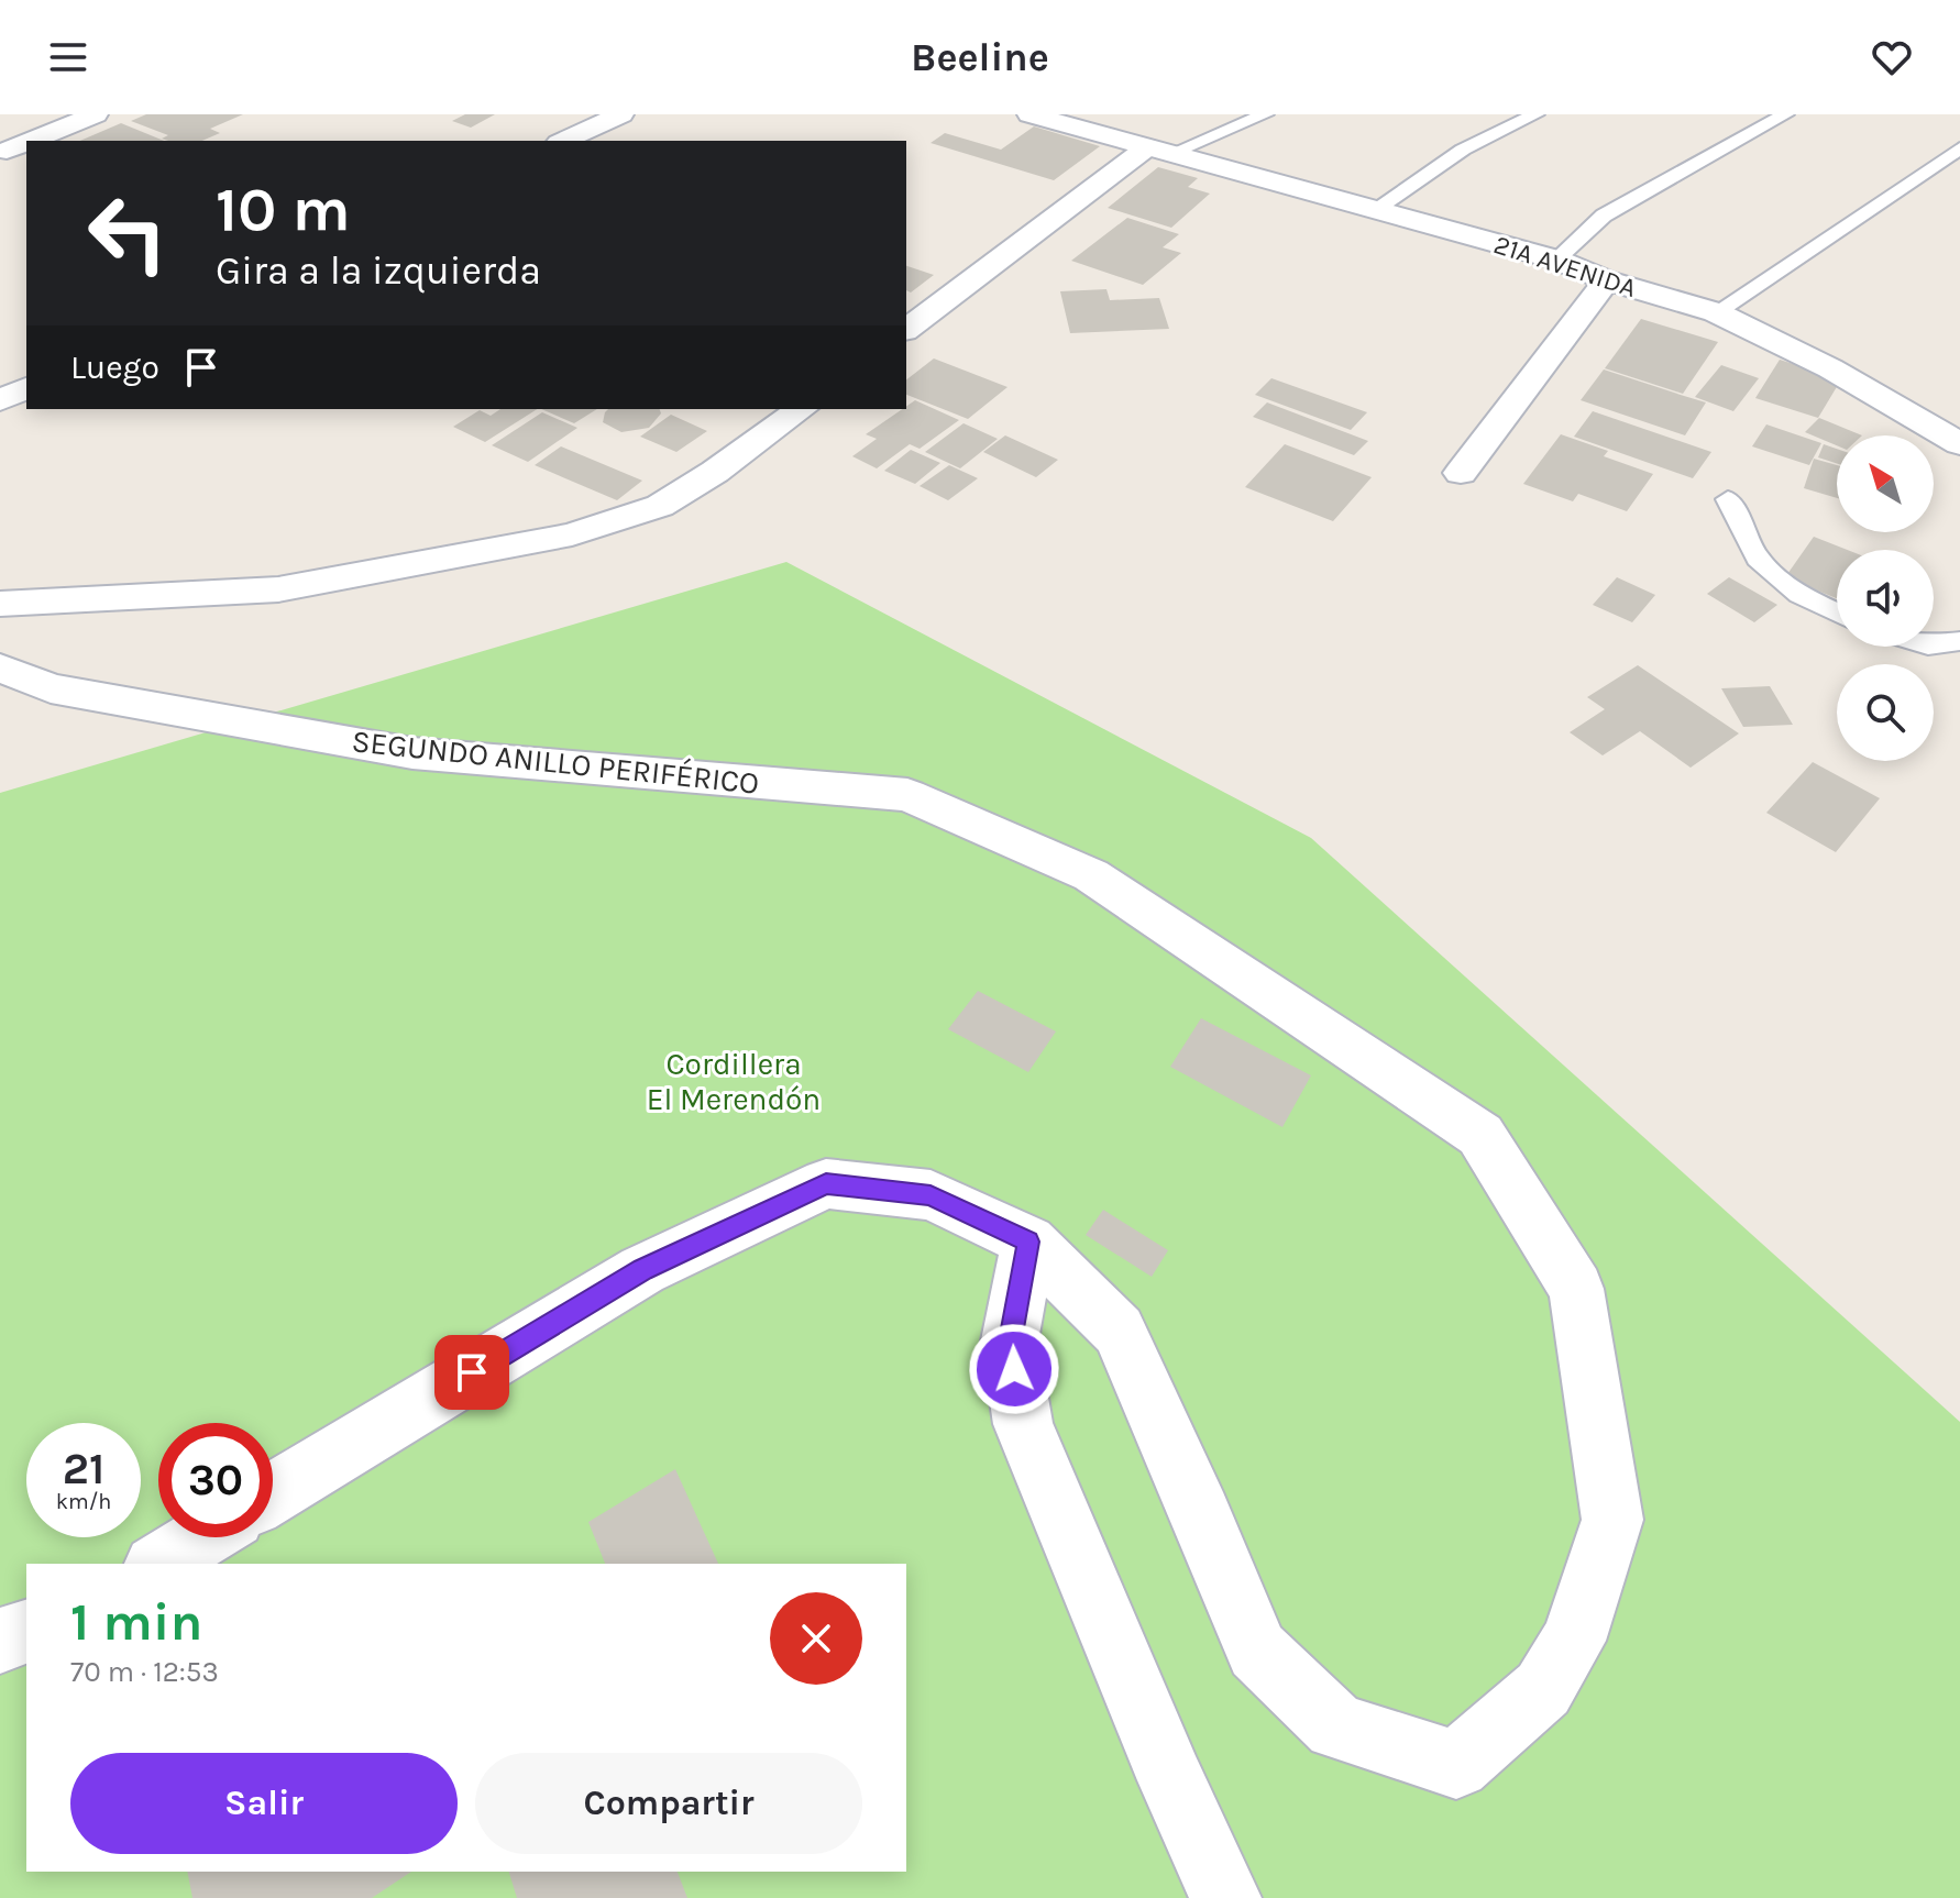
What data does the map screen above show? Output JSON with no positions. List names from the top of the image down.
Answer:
{
  "streets": {
    "street": ["21A AVENIDA", "SEGUNDO ANILLO PERIFÉRICO"]
  },
  "parks": ["Cordillera El Merendón"],
  "north": "top left",
  "page": {
    "header": "Beeline",
    "turn": ["10 m", "Gira a la izquierda"],
    "then": "Luego",
    "speed": "21 km/h",
    "limit": "30",
    "heading": ["1 min", "70 m · 12:53"],
    "buttons": ["Salir", "Compartir"]
  }
}
